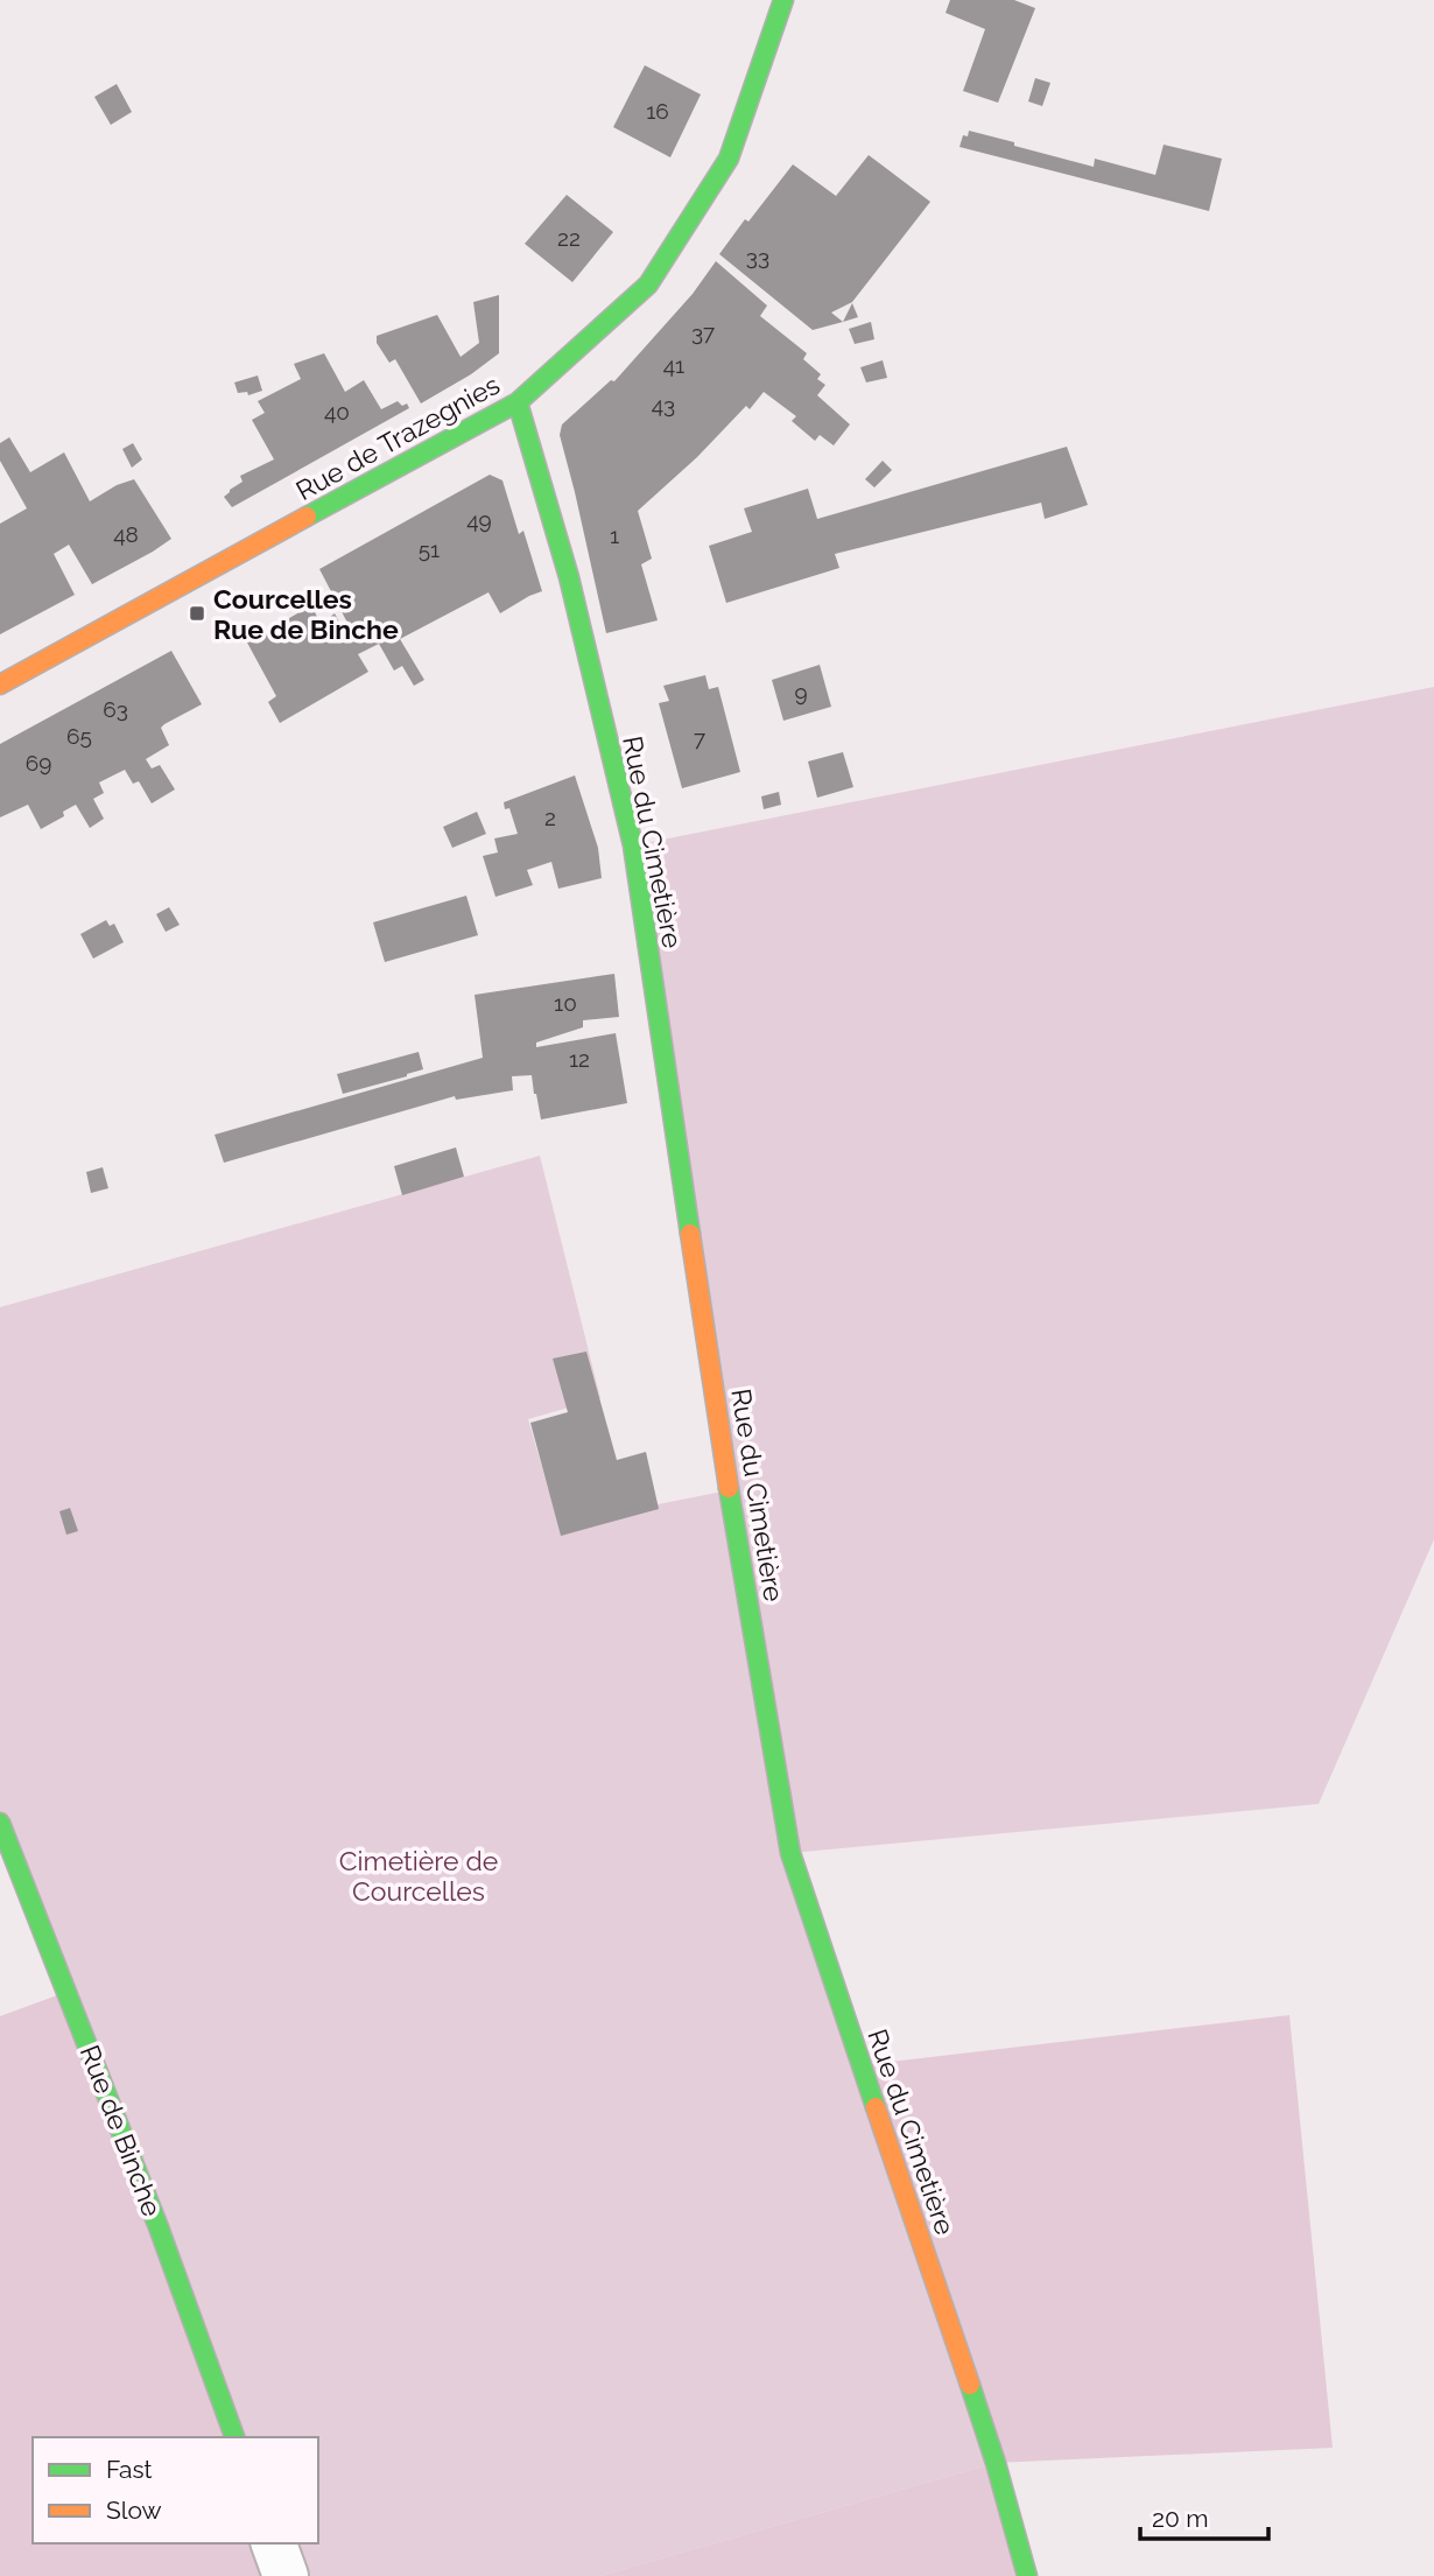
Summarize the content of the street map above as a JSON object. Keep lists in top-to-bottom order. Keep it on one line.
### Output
{"streets":{"street":["Rue de Trazegnies","Rue du Cimetière","Rue de Binche"]},"crossings":[["Rue de Trazegnies","Rue du Cimetière"]],"parks":["Cimetière de Courcelles"],"places":{"transit":["Courcelles Rue de Binche"]},"house_numbers":["16","22","33","37","41","43","40","49","48","1","51","9","63","65","7","69","2","10","12"],"legend":["Fast","Slow"],"scale_bar":"20 m"}
